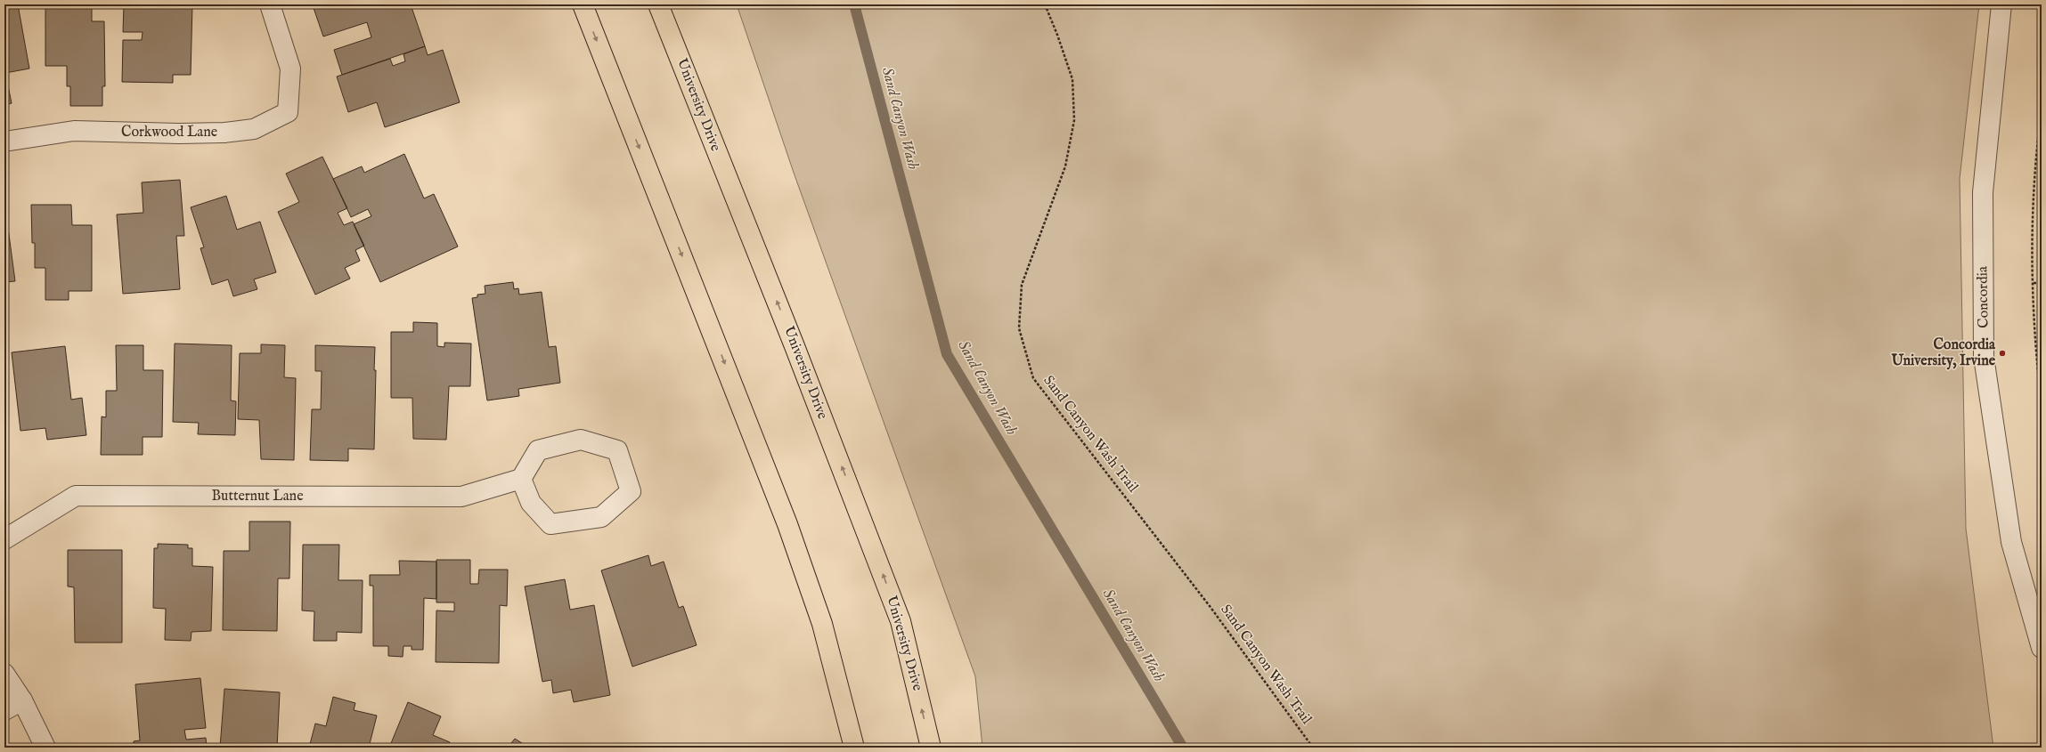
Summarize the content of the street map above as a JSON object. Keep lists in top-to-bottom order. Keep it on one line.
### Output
{"streets":{"main road":["University Drive"],"street":["Corkwood Lane","Concordia","Butternut Lane"],"path":["Sand Canyon Wash Trail"]},"water":["Sand Canyon Wash"],"places":["Concordia University, Irvine"]}
